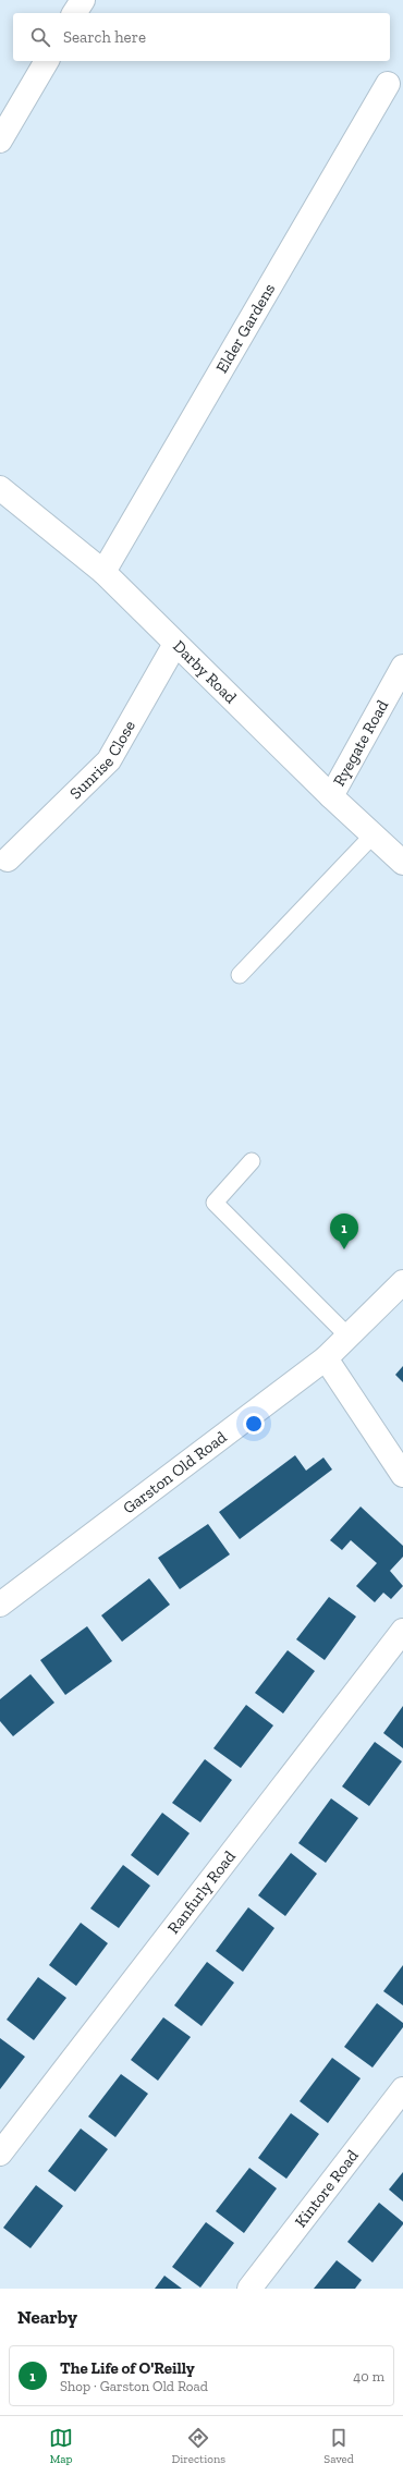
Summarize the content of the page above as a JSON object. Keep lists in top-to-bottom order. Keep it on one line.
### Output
{"streets":{"street":["Elder Gardens","Darby Road","Ryegate Road","Sunrise Close","Garston Old Road","Ranfurly Road","Kintore Road"]},"crossings":[["Elder Gardens","Darby Road"],["Darby Road","Ryegate Road"],["Darby Road","Sunrise Close"]],"page":{"search":"Search here","pins":"1","heading":"Nearby","list":[{"mark":"1","name":"The Life of O'Reilly","note":"Shop · Garston Old Road","value":"40 m"}],"nav":["Map","Directions","Saved"]}}
